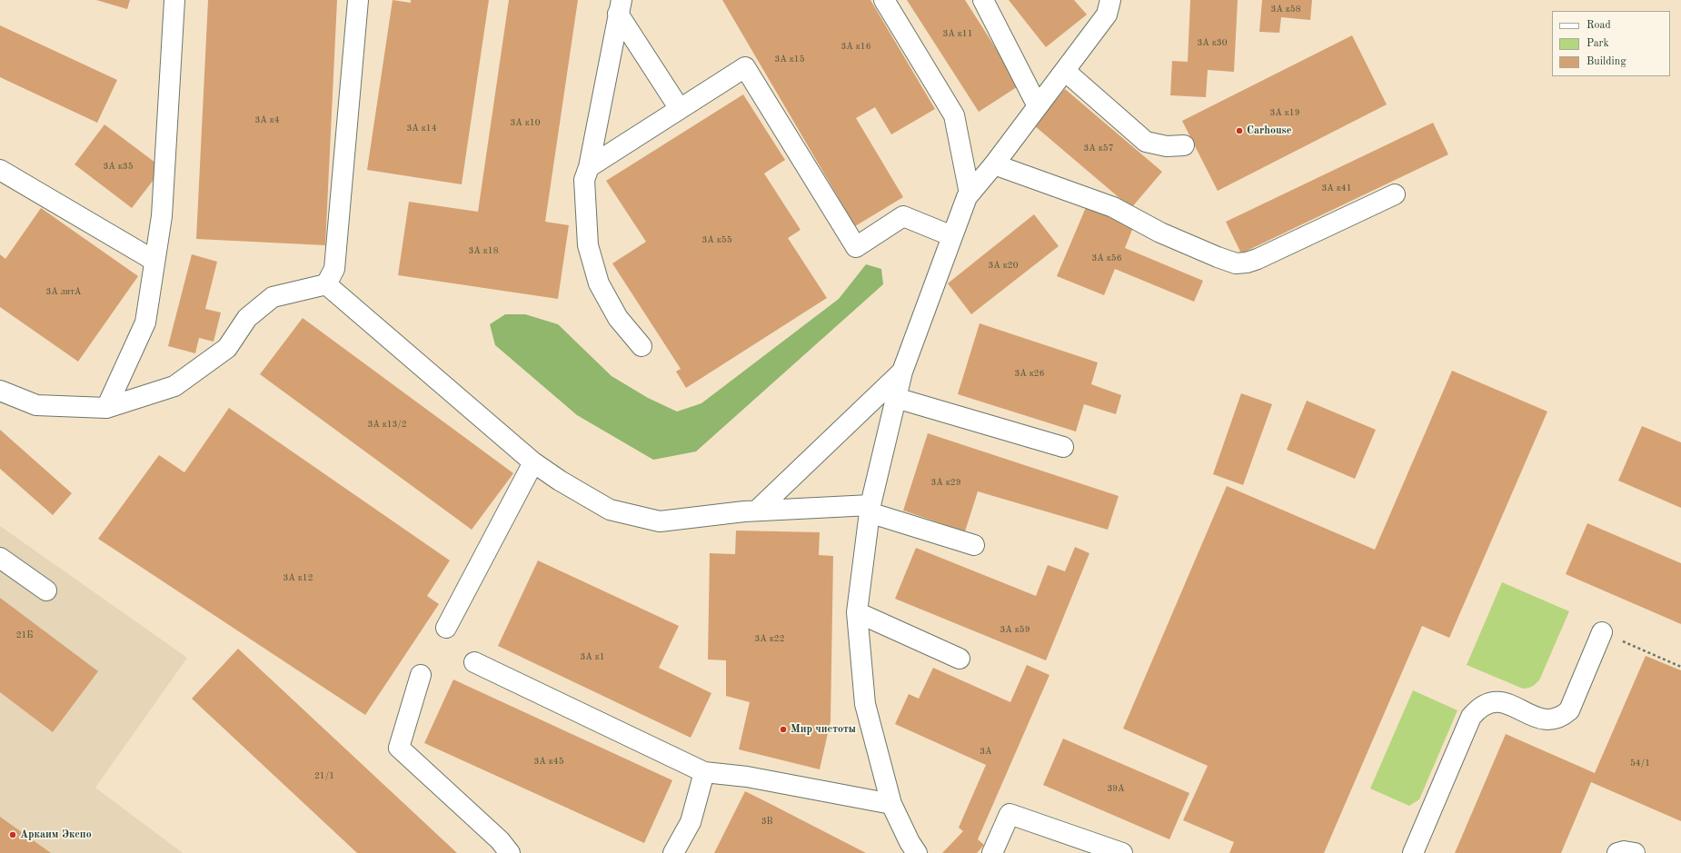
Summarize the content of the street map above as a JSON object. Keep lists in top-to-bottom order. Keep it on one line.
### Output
{"places":["Carhouse","Мир чистоты","Аркаим Экспо"],"house_numbers":["3А к58","3А к11","3А к30","3А к16","3А к15","3А к19","3А к4","3А к10","3А к14","3А к57","3А к35","3А к41","3А к55","3А к18","3А к56","3А к20","3А литА","3А к26","3А к13/2","3А к29","3А к12","3А к59","21Б","3А к22","3А к1","3А","3А к45","54/1","21/1","39А","3В"],"legend":["Road","Park","Building"]}
